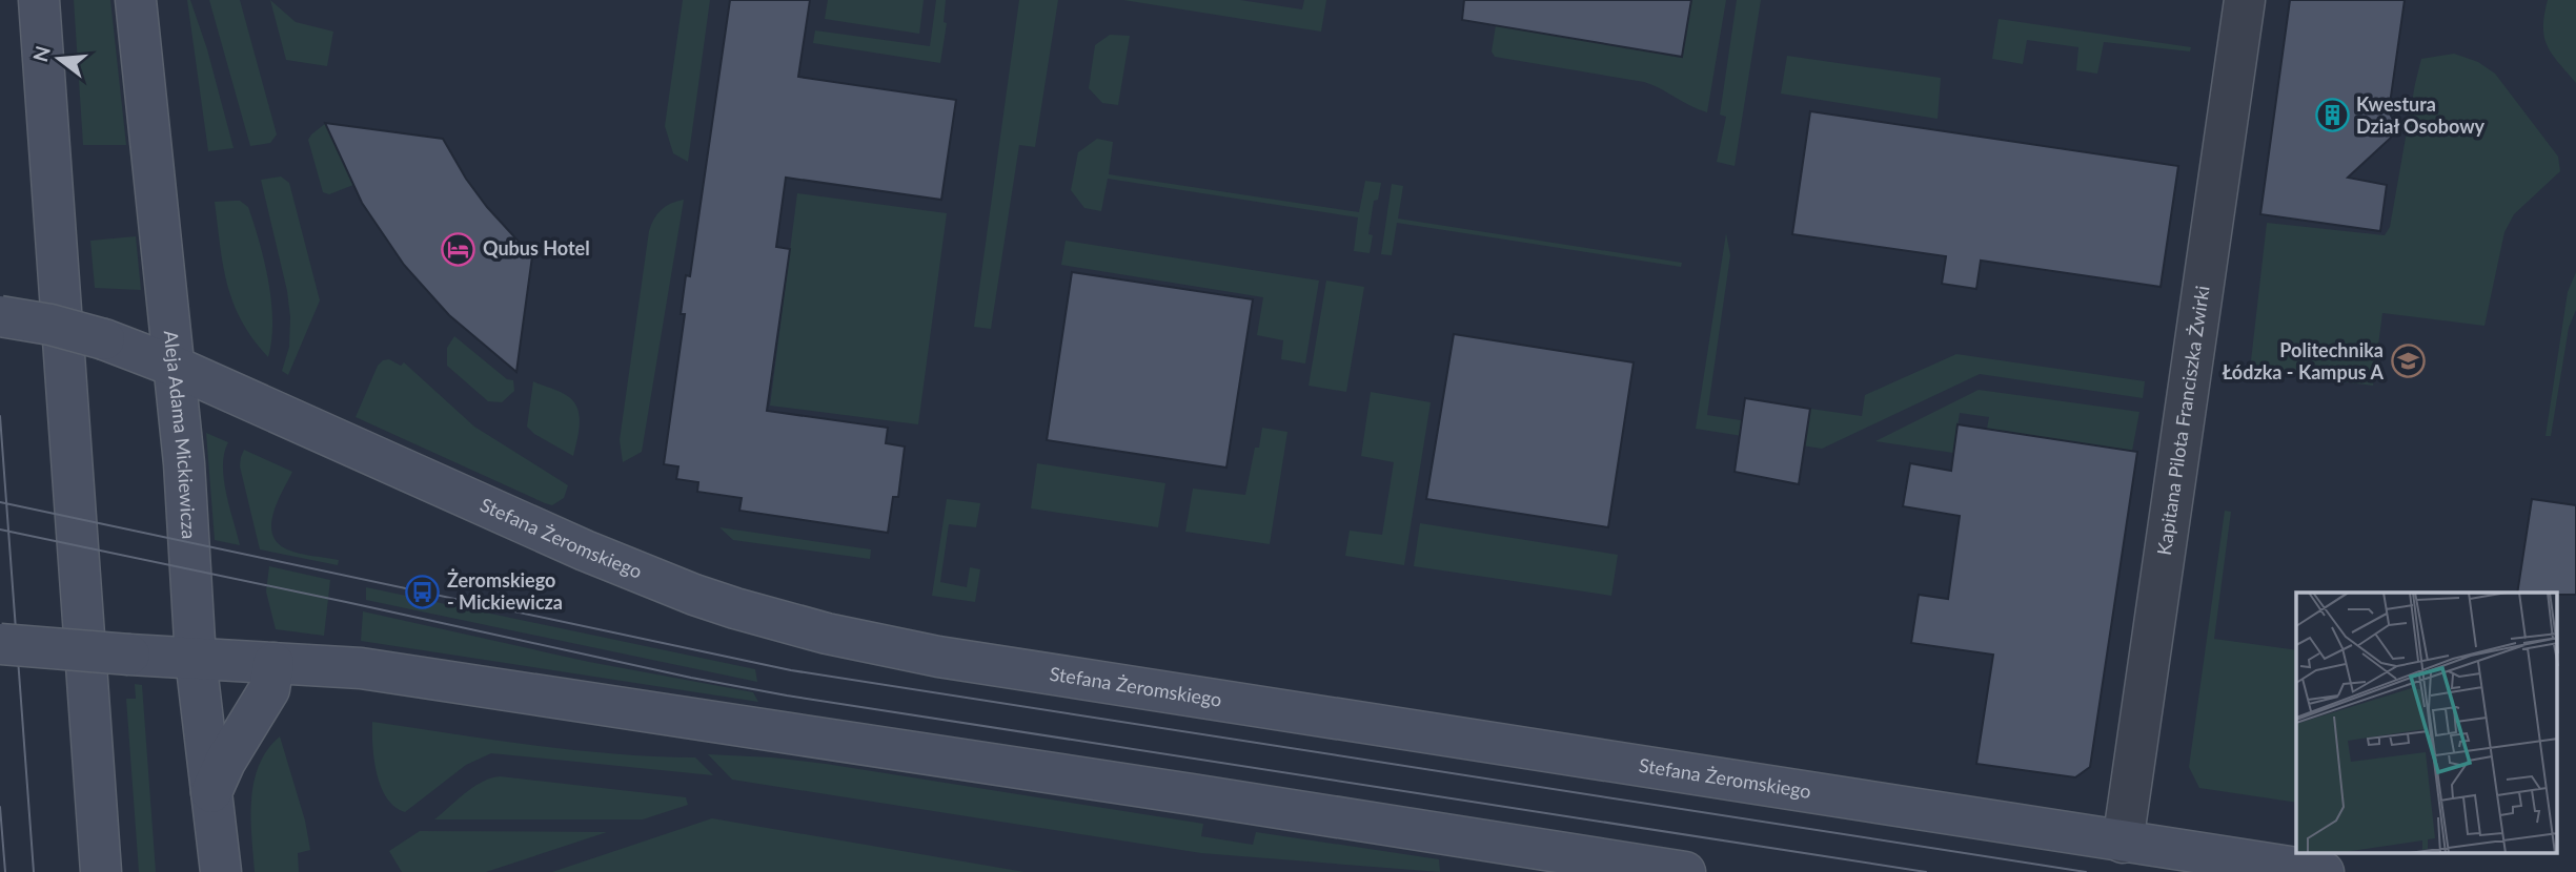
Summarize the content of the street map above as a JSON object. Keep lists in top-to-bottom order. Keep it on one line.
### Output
{"streets":{"main road":["Aleja Adama Mickiewicza","Stefana Żeromskiego"],"street":["Kapitana Pilota Franciszka Żwirki"]},"crossings":[["Kapitana Pilota Franciszka Żwirki","Stefana Żeromskiego"],["Aleja Adama Mickiewicza","Stefana Żeromskiego"]],"places":{"building":["Kwestura Dział Osobowy"],"hotel":["Qubus Hotel"],"school or university":["Politechnika Łódzka - Kampus A"],"bus stop":["Żeromskiego - Mickiewicza"]},"north":"left"}
